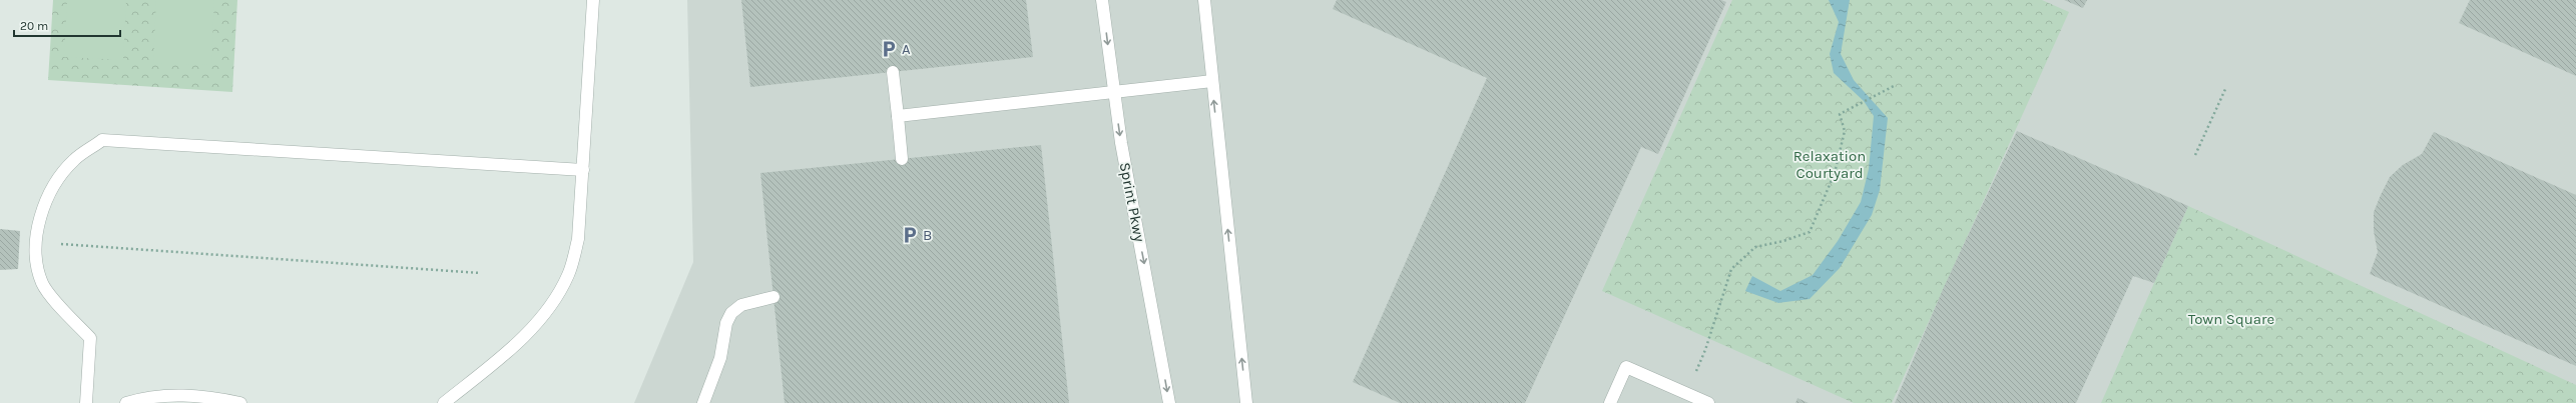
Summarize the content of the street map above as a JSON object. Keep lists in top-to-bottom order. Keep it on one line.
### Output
{"streets":{"street":["Sprint Pkwy"]},"parks":["Relaxation Courtyard","Town Square"],"places":{"parking":["A","B"]},"scale_bar":"20 m"}
